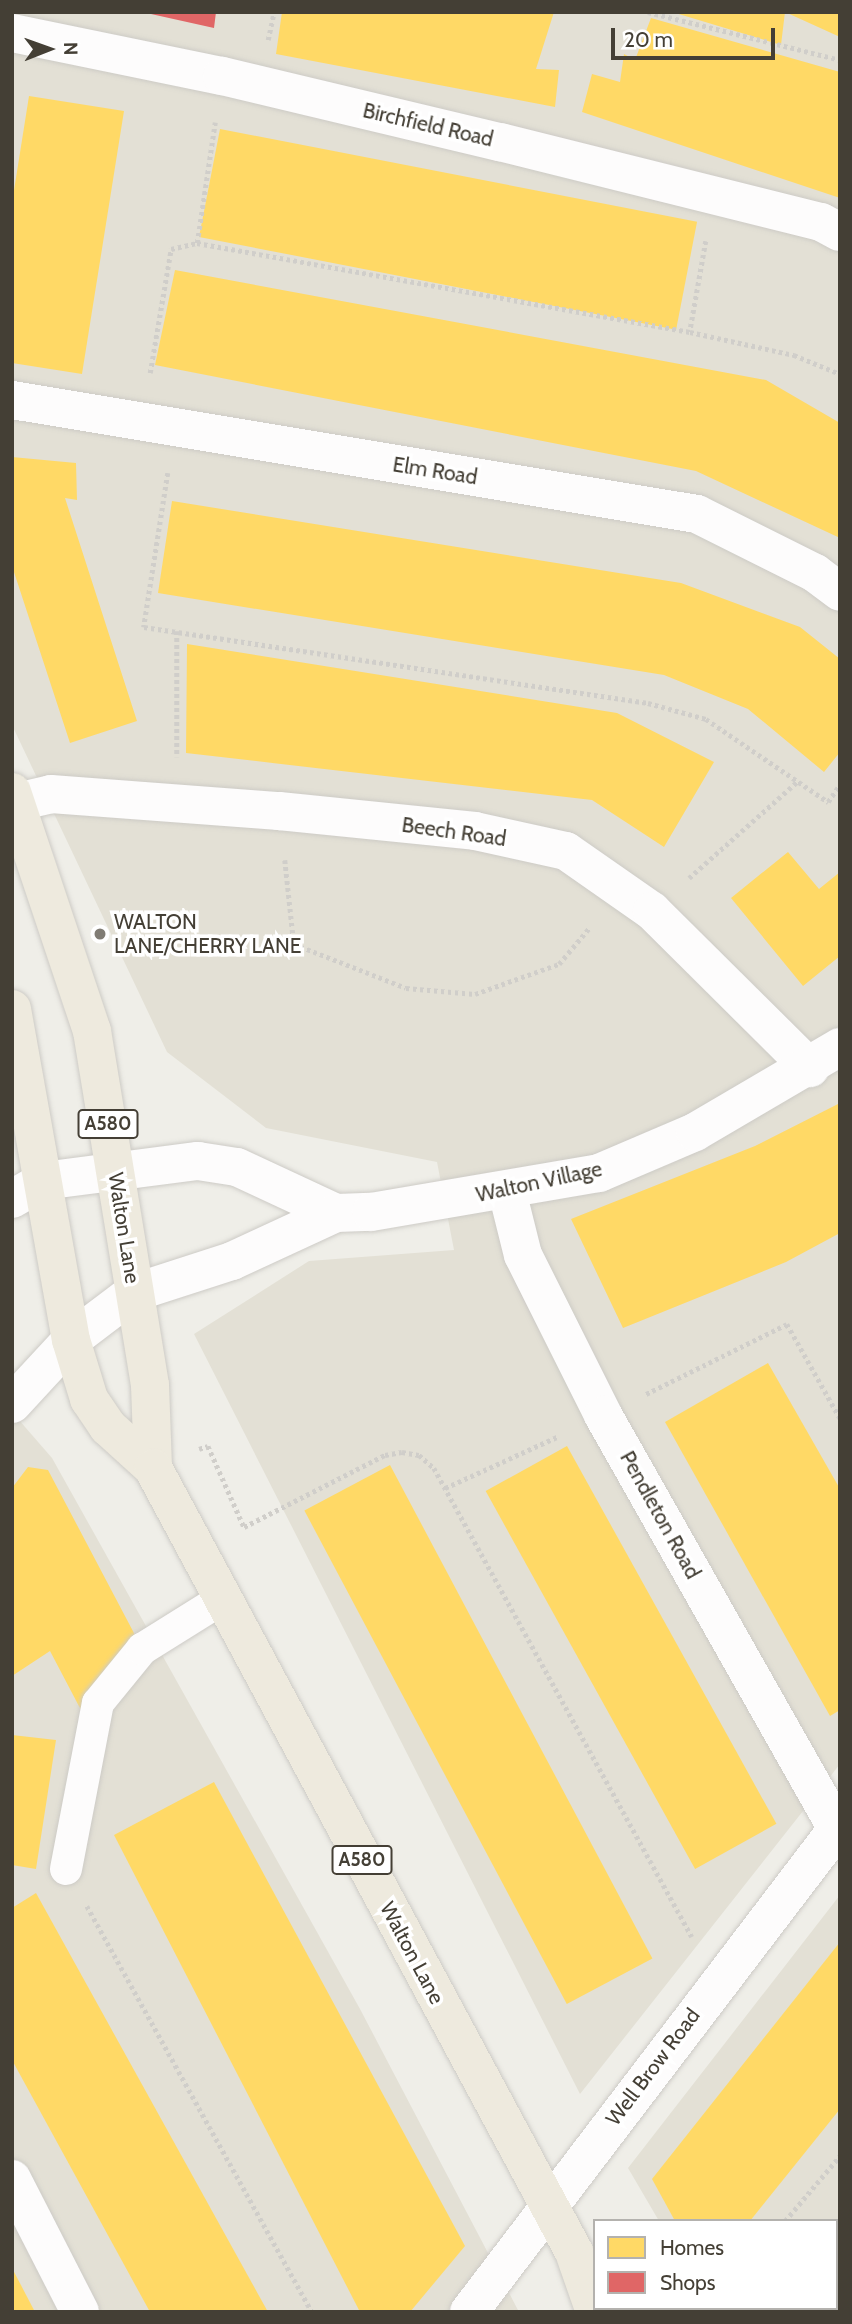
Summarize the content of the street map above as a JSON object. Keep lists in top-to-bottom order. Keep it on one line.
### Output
{"streets":{"highway":["A580","Walton Lane"],"street":["Birchfield Road","Elm Road","Beech Road","Walton Village","Pendleton Road","Well Brow Road"]},"crossings":[["Beech Road","Walton Village"],["Beech Road","Walton Lane"],["Walton Village","Walton Lane"],["Walton Village","Pendleton Road"],["Walton Lane","Well Brow Road"],["Pendleton Road","Well Brow Road"]],"places":["WALTON LANE/CHERRY LANE"],"legend":["Homes","Shops"],"scale_bar":"20 m","north":"right"}
